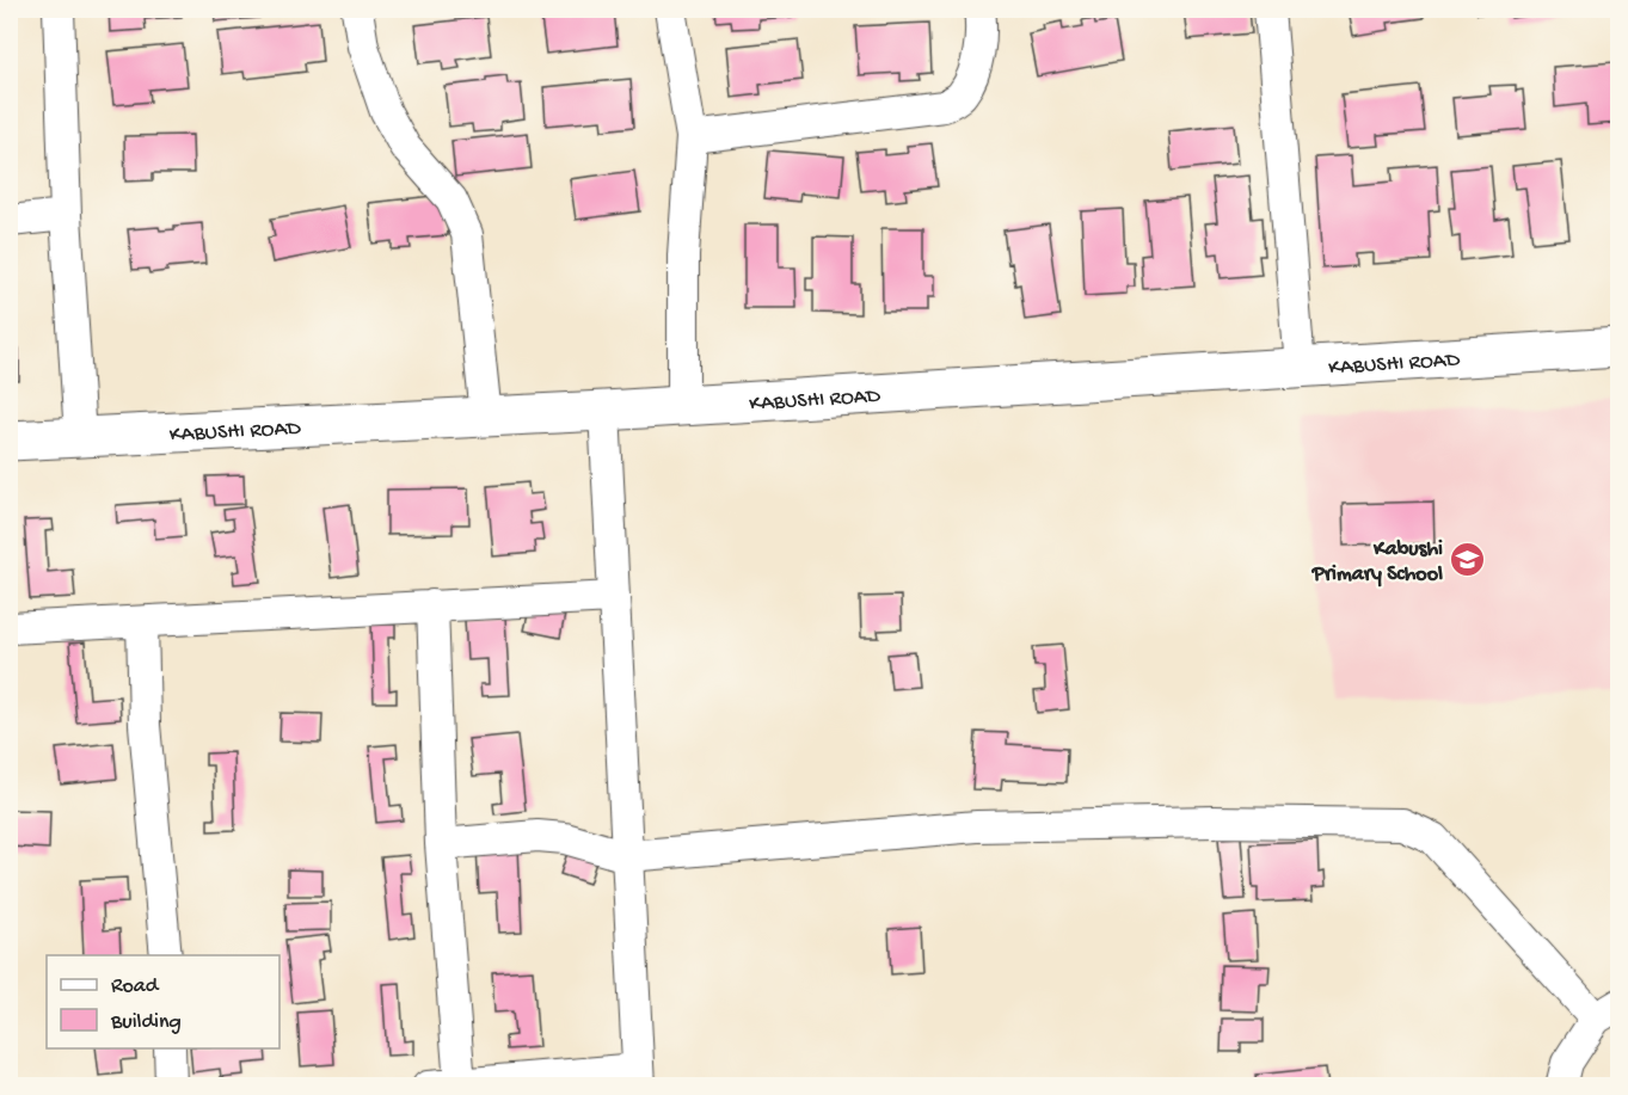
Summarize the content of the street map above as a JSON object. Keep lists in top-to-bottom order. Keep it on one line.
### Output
{"streets":{"main road":["KABUSHI ROAD"]},"places":{"school or university":["Kabushi Primary School"]},"legend":["Road","Building"]}
